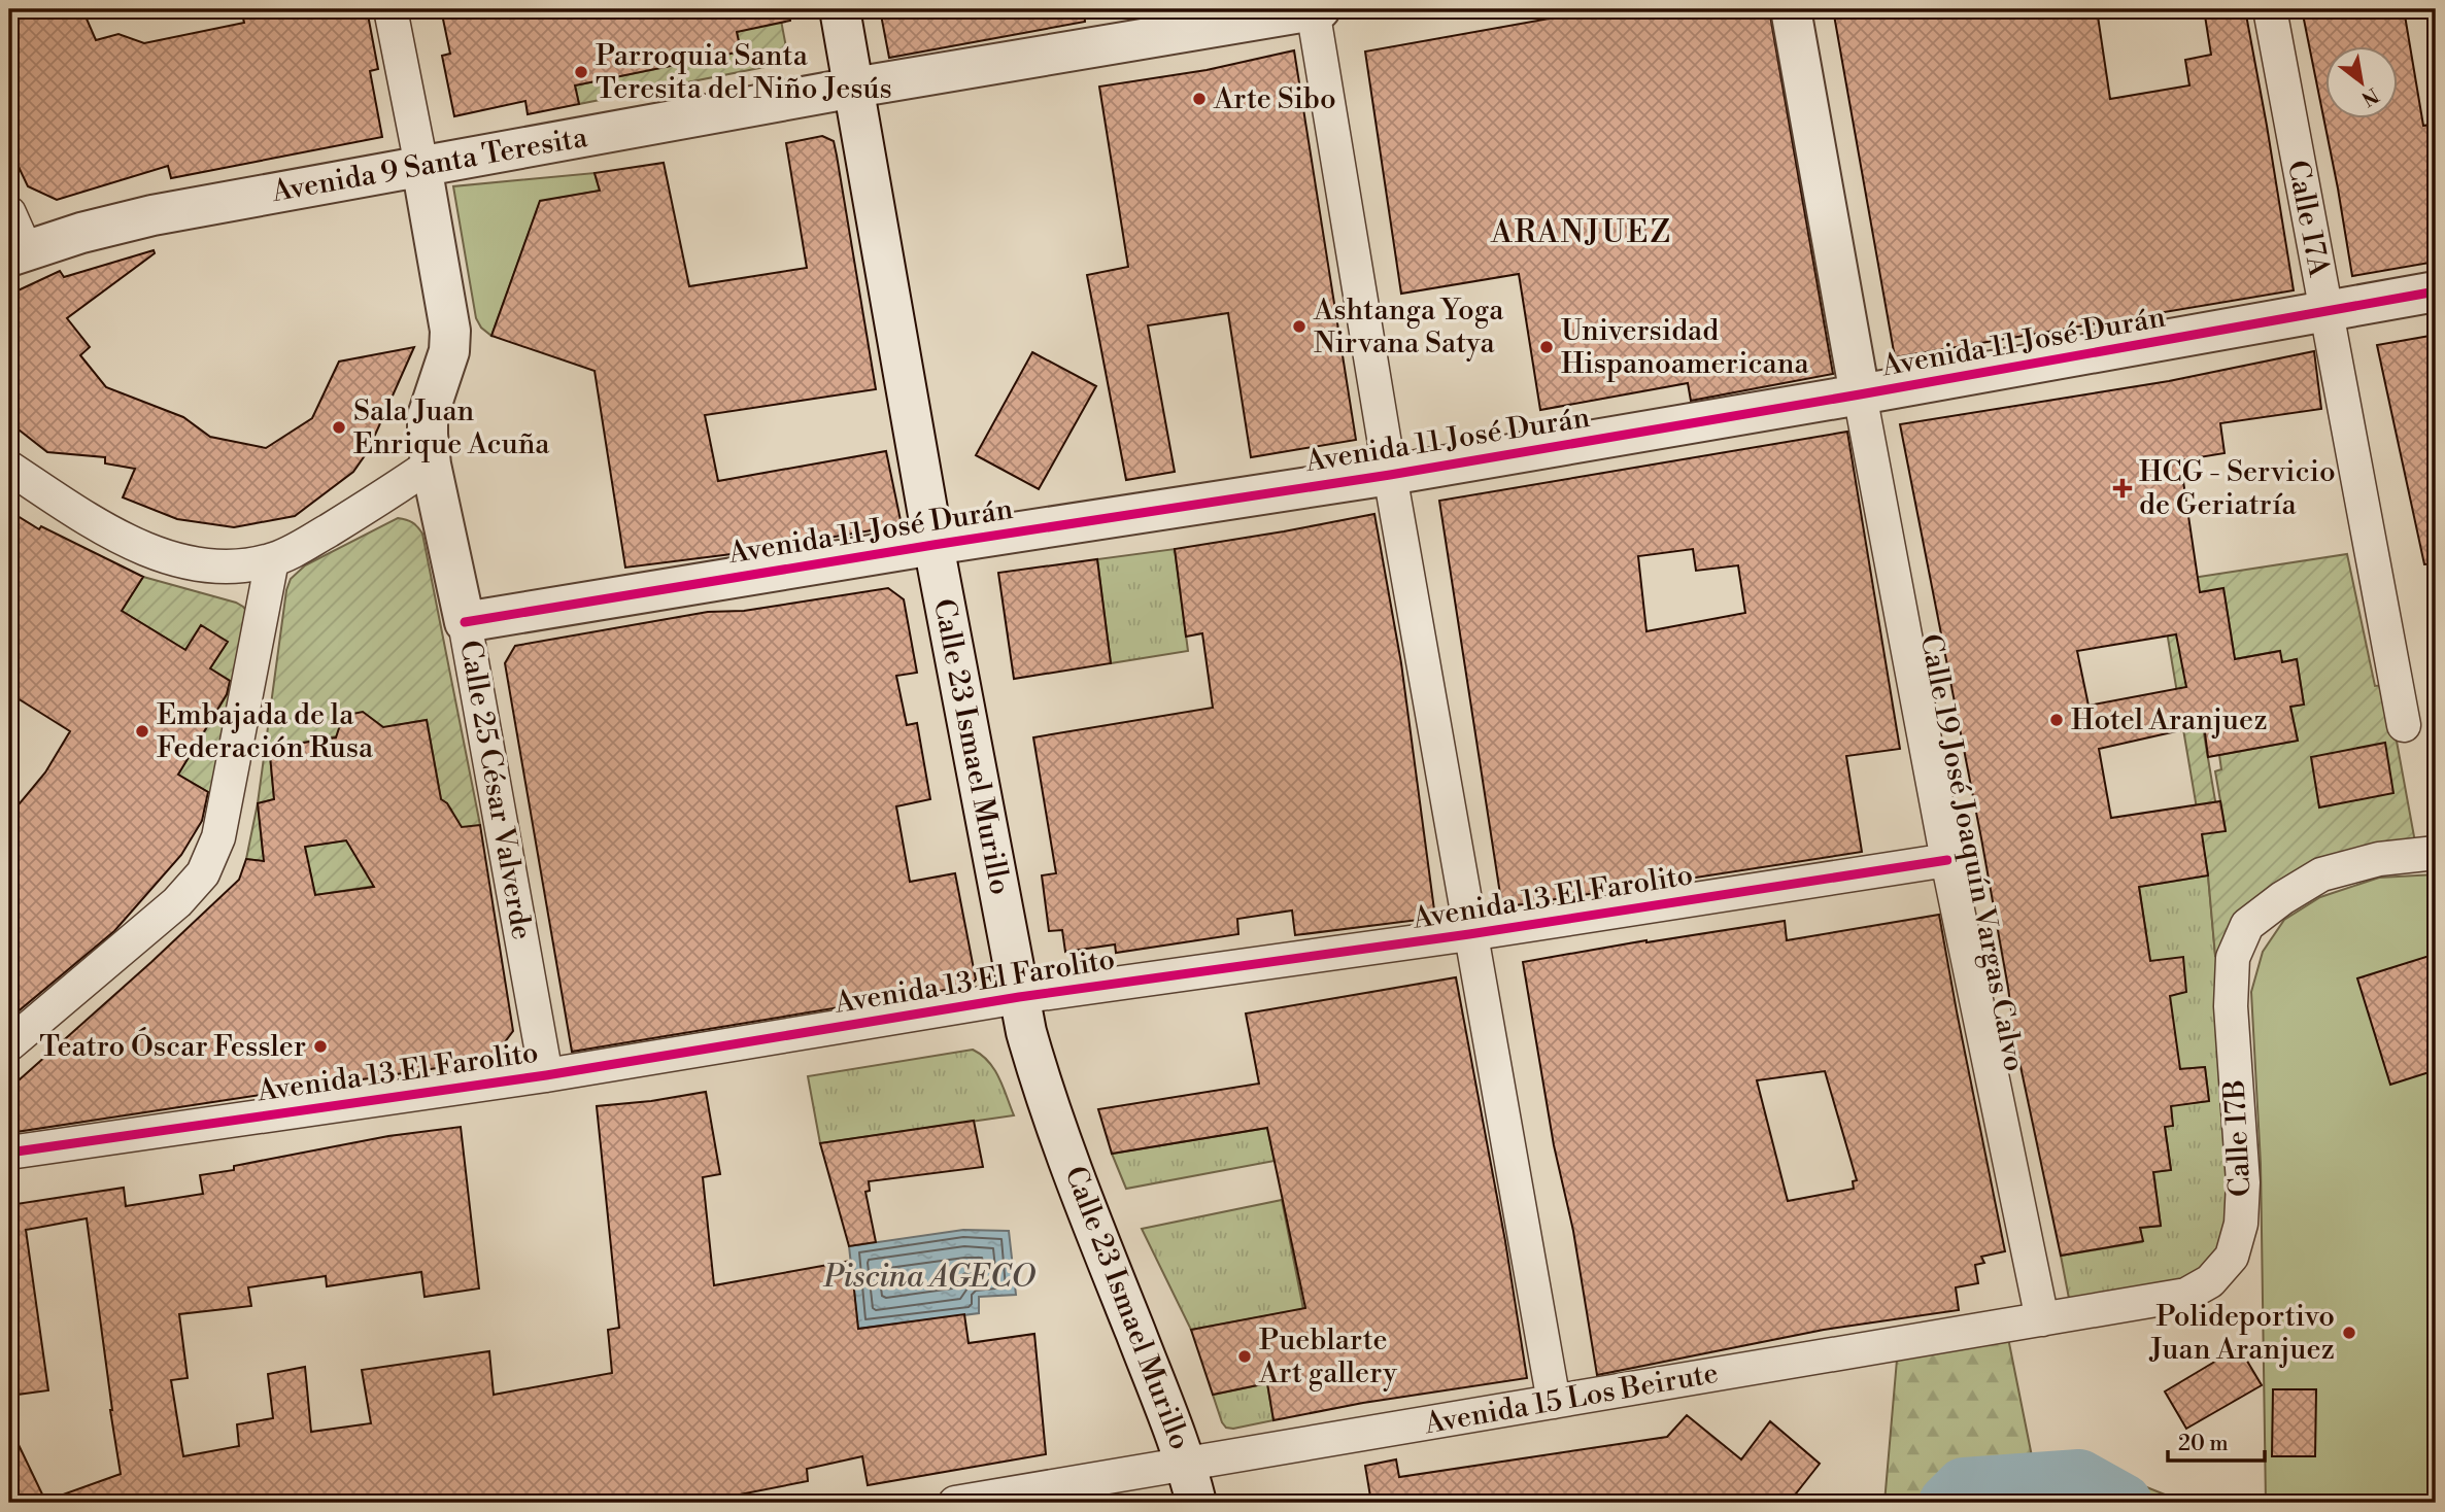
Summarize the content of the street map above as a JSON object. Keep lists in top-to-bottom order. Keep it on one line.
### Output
{"streets":{"street":["Avenida 9 Santa Teresita","Calle 17A","Avenida 11 José Durán","Calle 23 Ismael Murillo","Calle 25 César Valverde","Calle 19 José Joaquín Vargas Calvo","Avenida 13 El Farolito","Calle 17B","Avenida 15 Los Beirute"]},"crossings":[["Avenida 9 Santa Teresita","Calle 23 Ismael Murillo"],["Avenida 9 Santa Teresita","Calle 25 César Valverde"],["Calle 17A","Avenida 11 José Durán"],["Avenida 11 José Durán","Calle 23 Ismael Murillo"],["Avenida 11 José Durán","Calle 25 César Valverde"],["Avenida 11 José Durán","Calle 19 José Joaquín Vargas Calvo"],["Calle 23 Ismael Murillo","Avenida 13 El Farolito"],["Calle 23 Ismael Murillo","Avenida 15 Los Beirute"],["Calle 25 César Valverde","Avenida 13 El Farolito"],["Calle 19 José Joaquín Vargas Calvo","Avenida 13 El Farolito"],["Calle 19 José Joaquín Vargas Calvo","Avenida 15 Los Beirute"],["Calle 17B","Avenida 15 Los Beirute"]],"districts":["ARANJUEZ"],"water":["Piscina AGECO"],"places":{"other":["Parroquia Santa Teresita del Niño Jesús","Arte Sibo","Ashtanga Yoga Nirvana Satya","Universidad Hispanoamericana","Sala Juan Enrique Acuña","Hotel Aranjuez","Embajada de la Federación Rusa","Teatro Óscar Fessler","Polideportivo Juan Aranjuez","Pueblarte Art gallery"],"health":["HCG - Servicio de Geriatría"]},"scale_bar":"20 m","north":"bottom right"}
